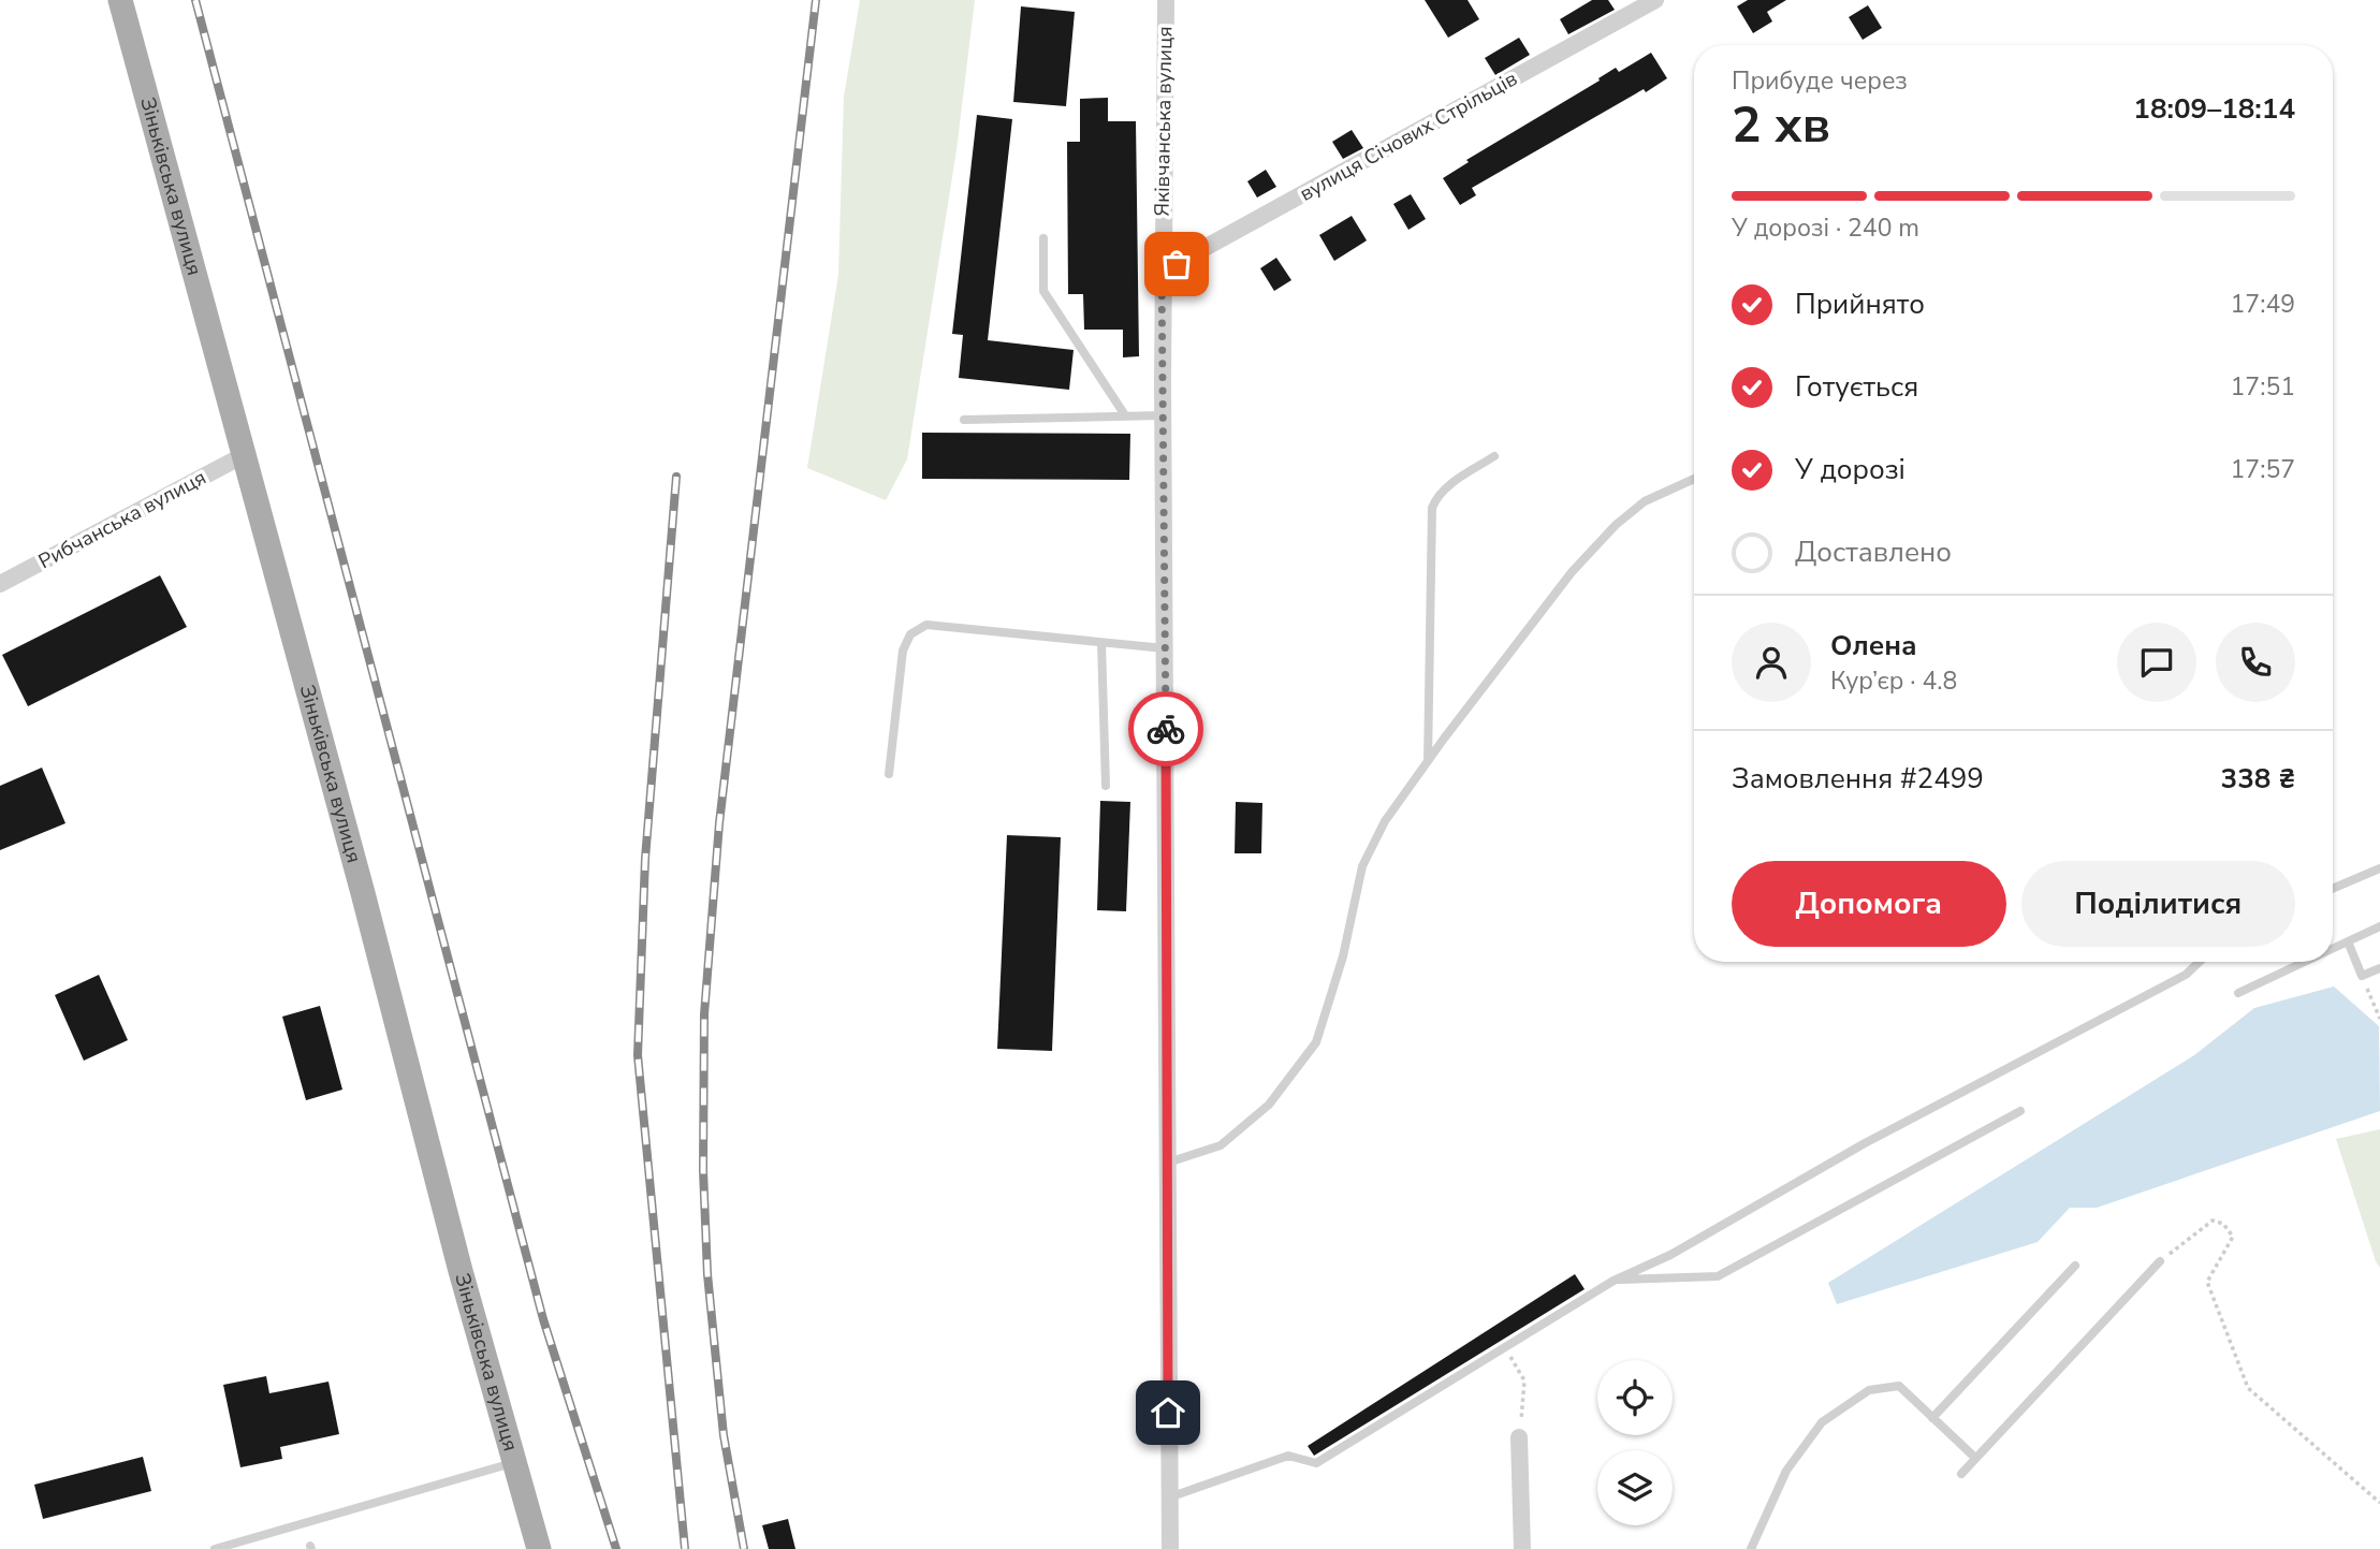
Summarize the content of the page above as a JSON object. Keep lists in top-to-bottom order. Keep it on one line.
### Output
{"streets":{"main road":["Зіньківська вулиця"],"street":["Яківчанська вулиця","вулиця Січових Стрільців","Рибчанська вулиця"]},"crossings":[["Яківчанська вулиця","вулиця Січових Стрільців"],["Зіньківська вулиця","Рибчанська вулиця"]],"page":{"heading":["2 хв","Прибуде через","18:09–18:14"],"panel":["Олена","Кур’єр · 4.8","Замовлення #2499","338 ₴"],"bar":"У дорозі · 240 m","list":[["Прийнято","17:49"],["Готується","17:51"],["У дорозі","17:57"],"Доставлено"],"buttons":["Допомога","Поділитися"]}}
